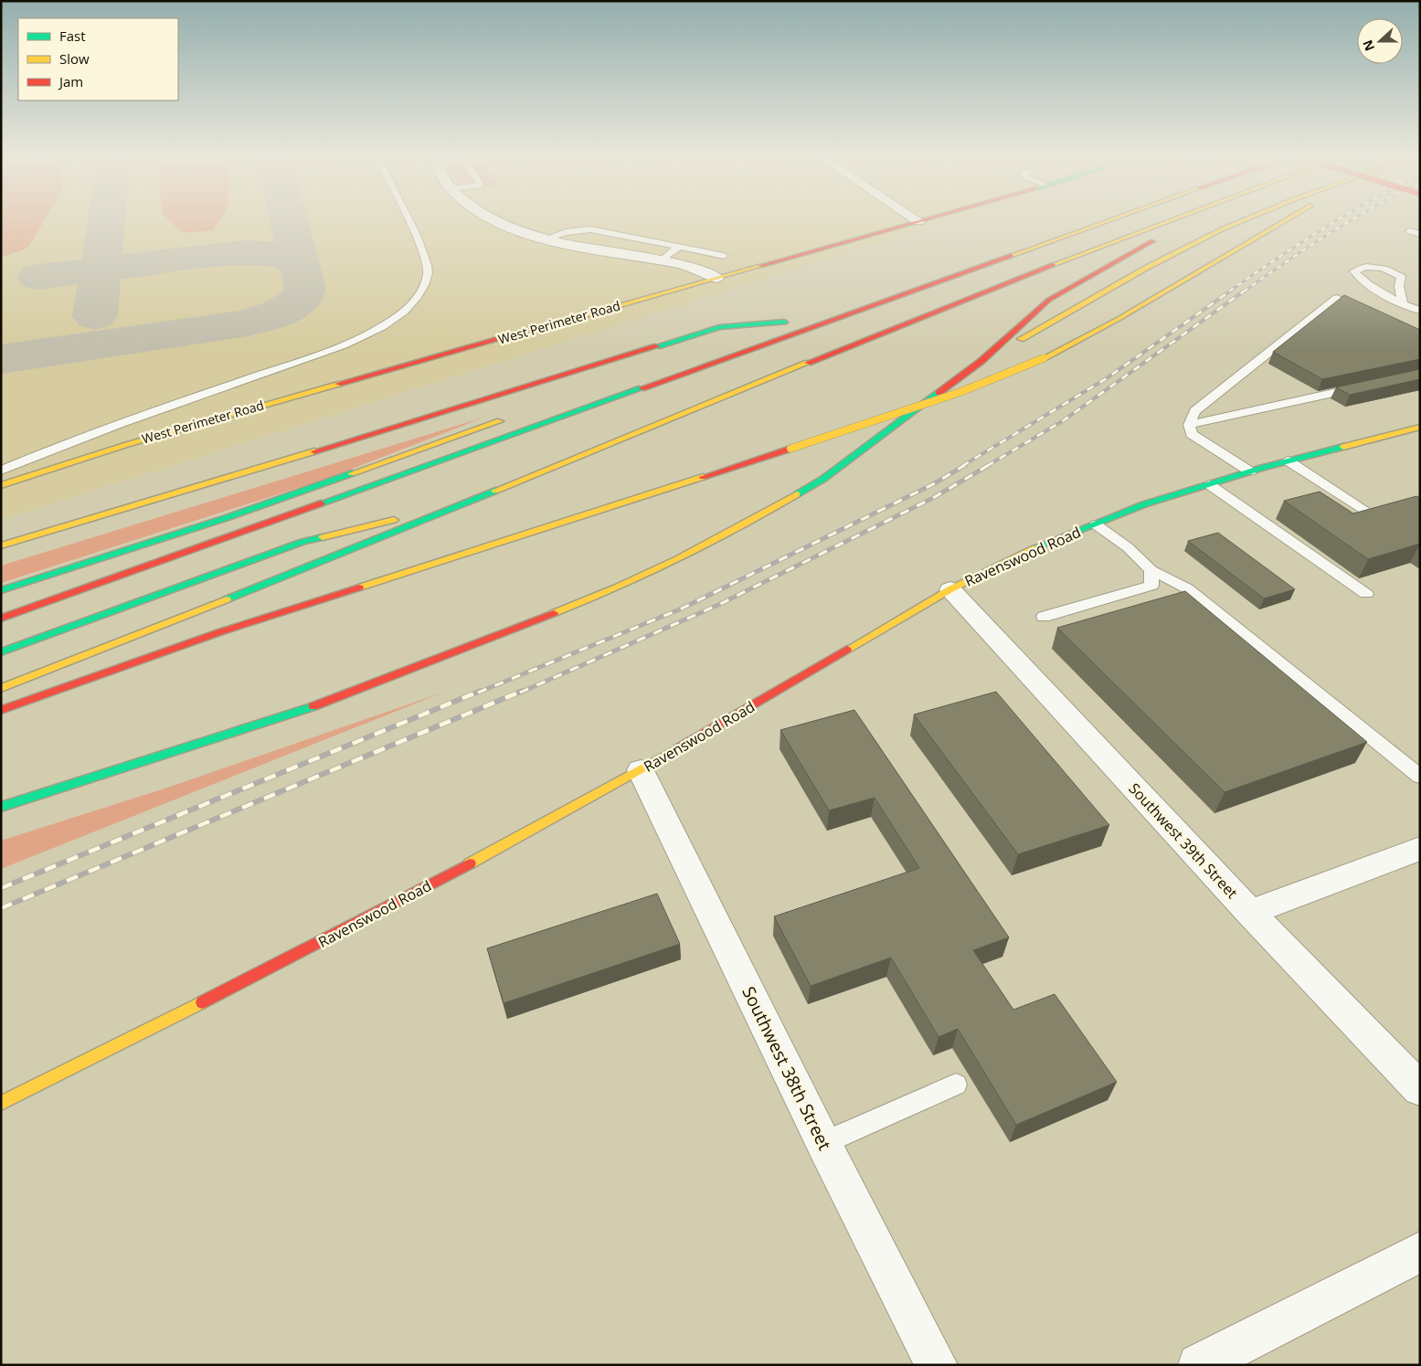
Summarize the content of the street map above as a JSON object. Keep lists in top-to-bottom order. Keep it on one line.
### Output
{"streets":{"main road":["West Perimeter Road","Ravenswood Road"],"street":["Southwest 39th Street","Southwest 38th Street"]},"crossings":[["Ravenswood Road","Southwest 39th Street"],["Ravenswood Road","Southwest 38th Street"]],"legend":["Fast","Slow","Jam"],"north":"left"}
